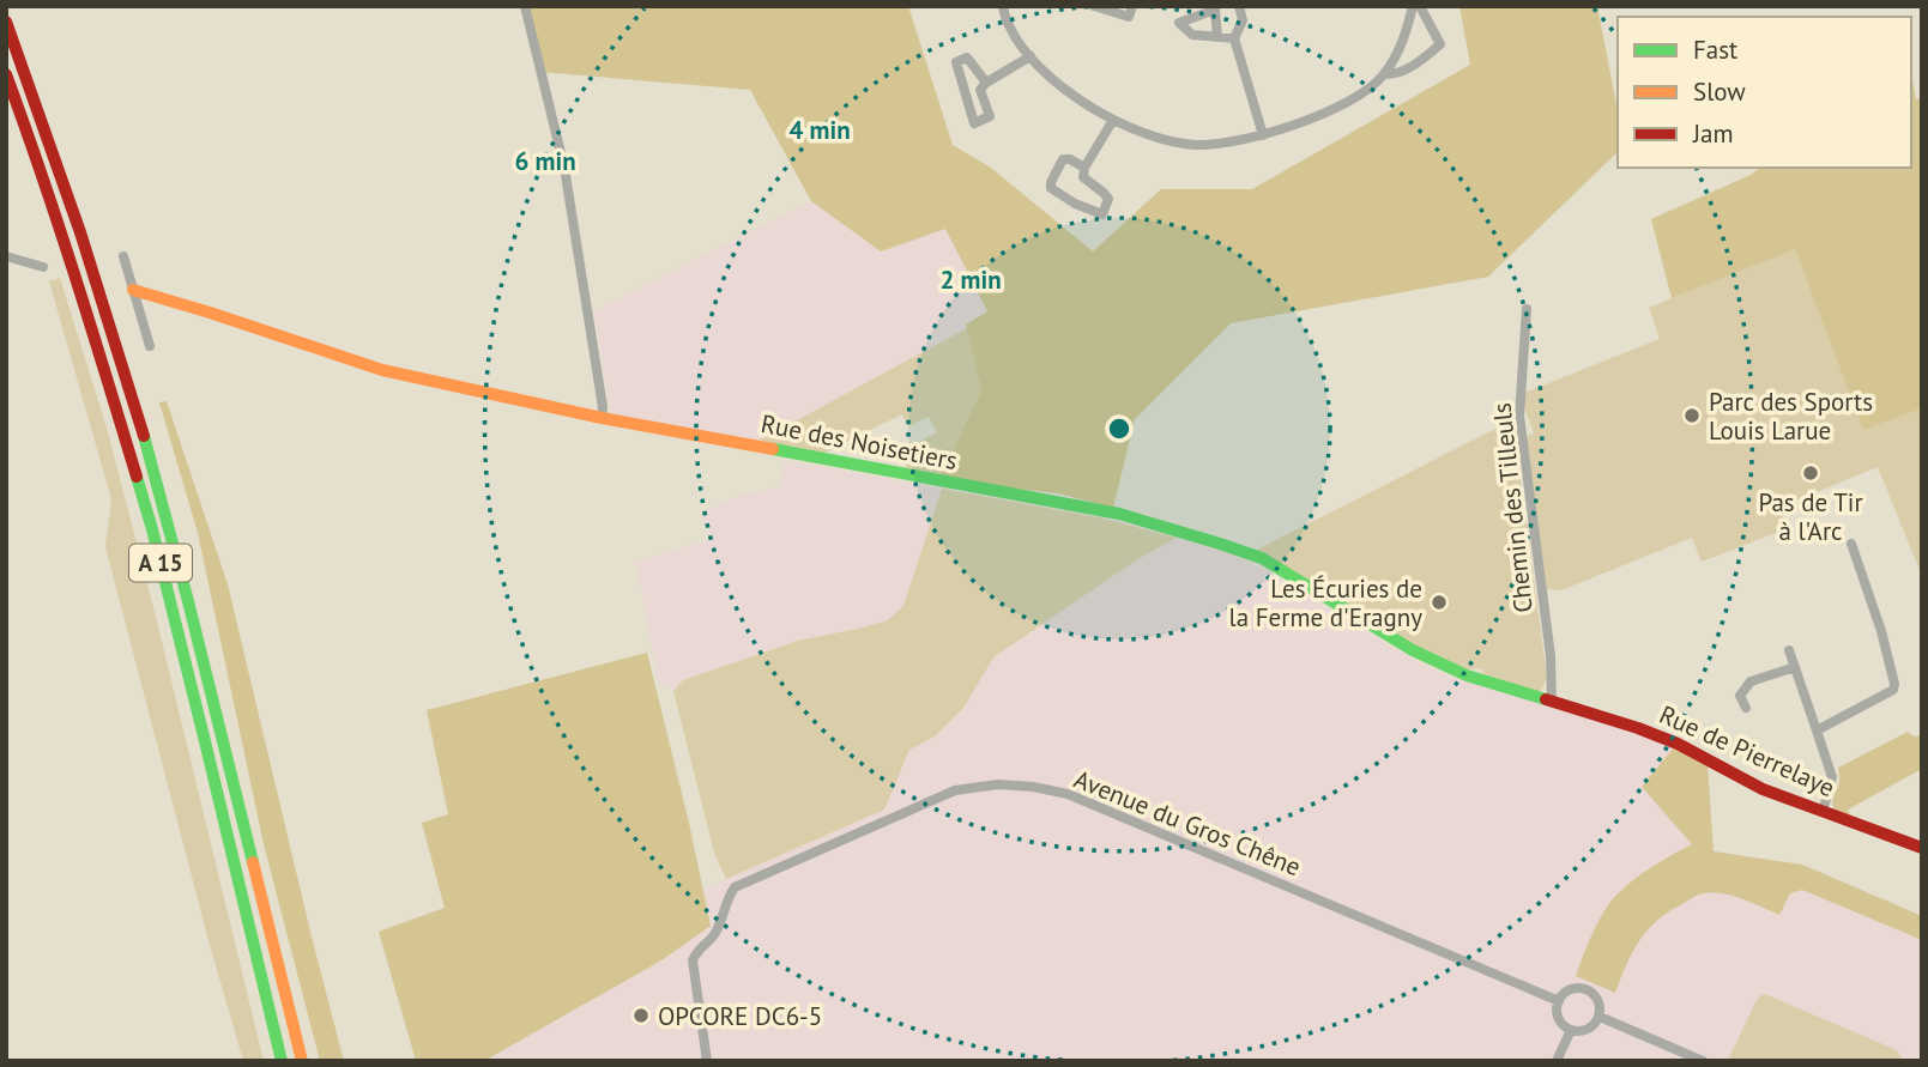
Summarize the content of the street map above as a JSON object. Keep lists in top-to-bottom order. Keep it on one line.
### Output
{"streets":{"main road":["Rue des Noisetiers","A 15","Rue de Pierrelaye"],"street":["Chemin des Tilleuls","Avenue du Gros Chêne"]},"crossings":[["Rue des Noisetiers","Chemin des Tilleuls"],["Rue des Noisetiers","Rue de Pierrelaye"],["Chemin des Tilleuls","Rue de Pierrelaye"]],"places":["Parc des Sports Louis Larue","Pas de Tir à l'Arc","Les Écuries de la Ferme d'Eragny","OPCORE DC6-5"],"legend":["Fast","Slow","Jam"],"rings":["4 min","6 min","2 min"]}
